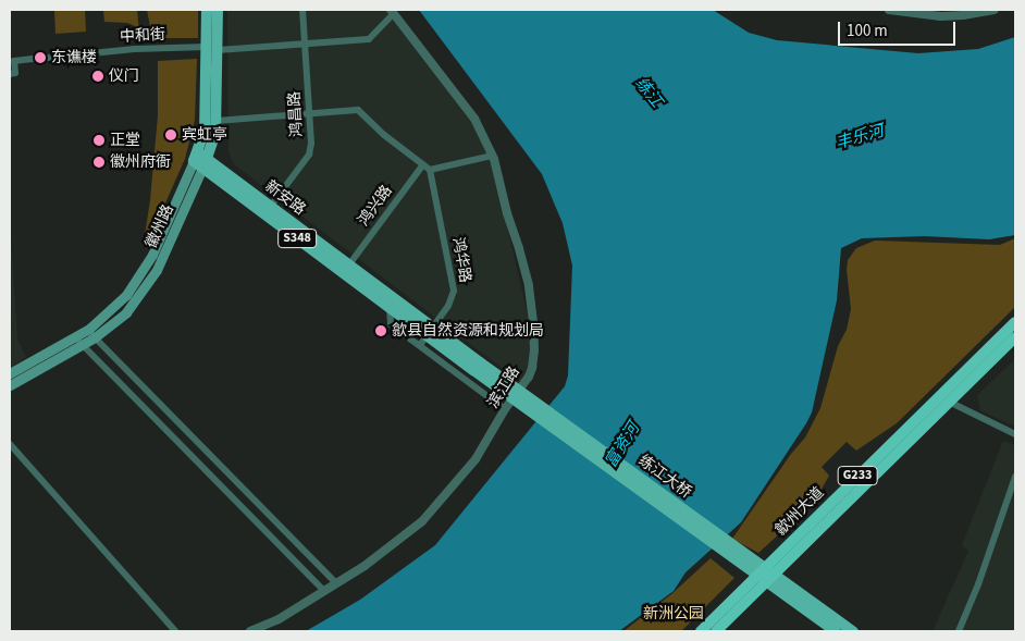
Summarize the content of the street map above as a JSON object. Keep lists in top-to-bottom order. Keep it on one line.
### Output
{"streets":{"highway":["G233","歙州大道"],"main road":["新安路","徽州路","S348","练江大桥"],"street":["中和街","鸿昌路","鸿兴路","鸿华路","滨江路"]},"crossings":[["中和街","鸿昌路"],["中和街","徽州路"],["中和街","滨江路"],["鸿昌路","新安路"],["新安路","鸿兴路"],["新安路","徽州路"],["新安路","练江大桥"]],"water":["练江","丰乐河","富资河"],"parks":["新洲公园"],"places":["东谯楼","仪门","宾虹亭","正堂","徽州府衙","歙县自然资源和规划局"],"scale_bar":"100 m"}
